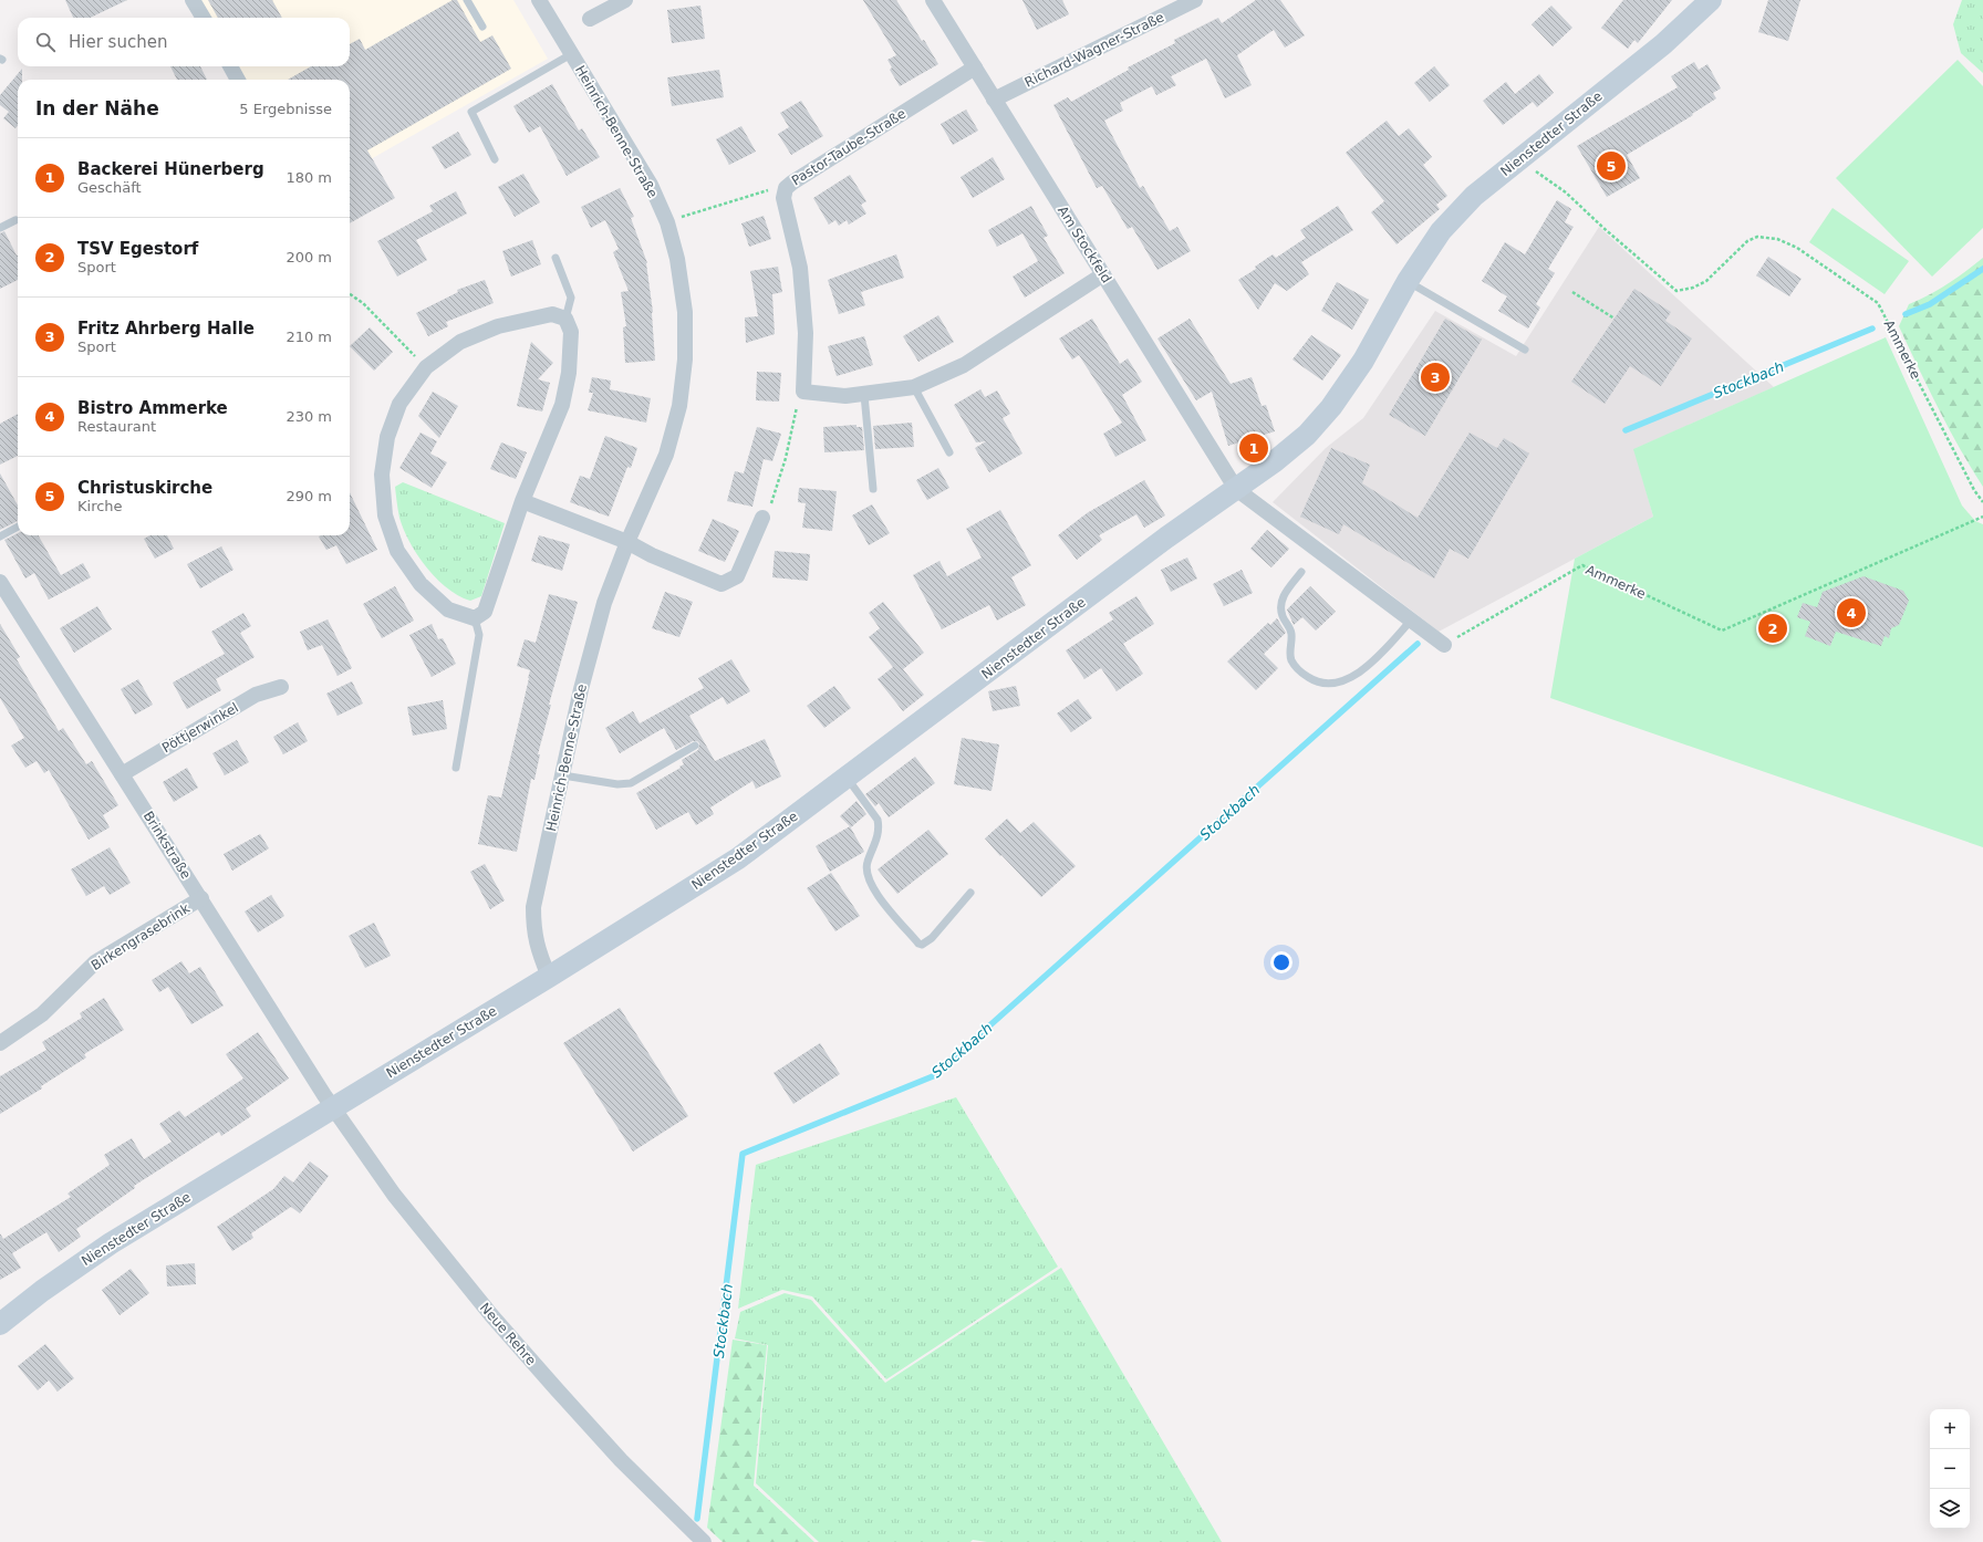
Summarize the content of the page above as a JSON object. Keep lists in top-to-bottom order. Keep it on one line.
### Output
{"streets":{"main road":["Nienstedter Straße"],"street":["Richard-Wagner-Straße","Heinrich-Benne-Straße","Pastor-Taube-Straße","Am Stockfeld","Pöttjerwinkel","Brinkstraße","Birkengrasebrink","Neue Rehre"],"path":["Ammerke"]},"crossings":[["Richard-Wagner-Straße","Am Stockfeld"],["Heinrich-Benne-Straße","Nienstedter Straße"],["Nienstedter Straße","Am Stockfeld"],["Nienstedter Straße","Ammerke"],["Nienstedter Straße","Brinkstraße"],["Nienstedter Straße","Neue Rehre"],["Pastor-Taube-Straße","Am Stockfeld"],["Pöttjerwinkel","Brinkstraße"],["Brinkstraße","Birkengrasebrink"],["Brinkstraße","Neue Rehre"]],"water":["Stockbach"],"page":{"search":"Hier suchen","heading":["In der Nähe","5 Ergebnisse"],"list":[{"mark":"1","name":"Backerei Hünerberg","note":"Geschäft","value":"180 m"},{"mark":"2","name":"TSV Egestorf","note":"Sport","value":"200 m"},{"mark":"3","name":"Fritz Ahrberg Halle","note":"Sport","value":"210 m"},{"mark":"4","name":"Bistro Ammerke","note":"Restaurant","value":"230 m"},{"mark":"5","name":"Christuskirche","note":"Kirche","value":"290 m"}],"pins":["5","3","1","4","2"],"map_buttons":["+","−"]}}
